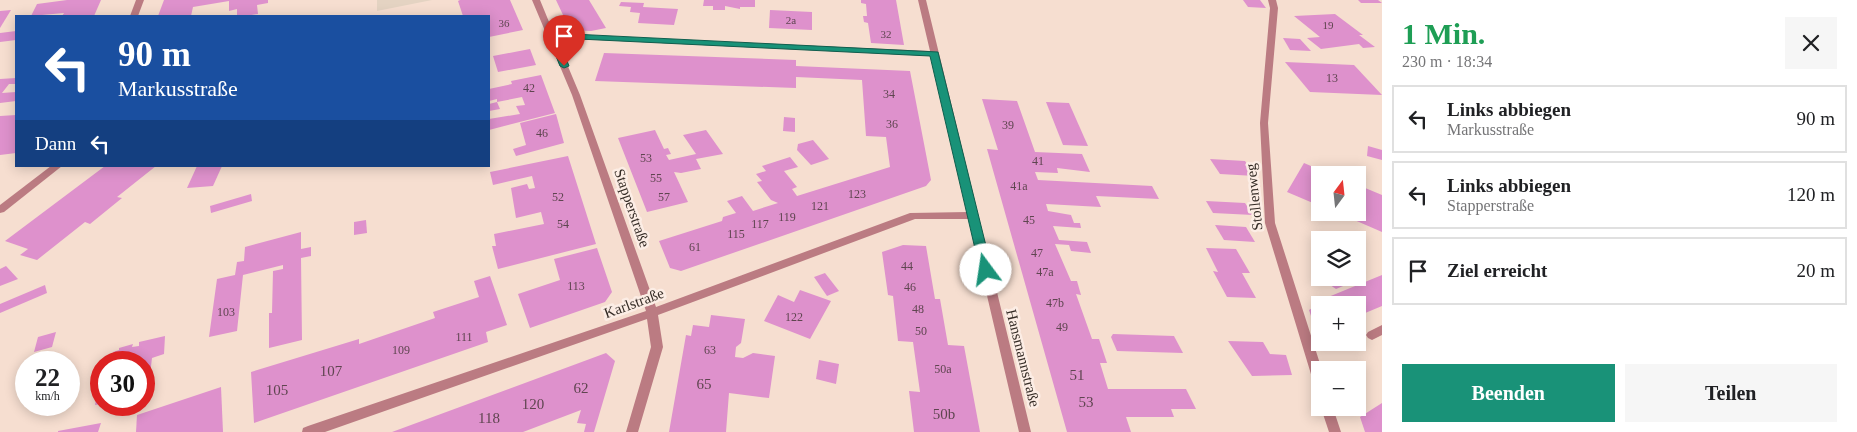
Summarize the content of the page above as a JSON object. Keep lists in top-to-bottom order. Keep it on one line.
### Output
{"streets":{"street":["Stollenweg","Stapperstraße","Karlstraße","Hansmannstraße"]},"crossings":[["Stapperstraße","Karlstraße"],["Karlstraße","Hansmannstraße"]],"house_numbers":["2a","36","19","32","13","42","34","36","39","46","53","41","55","41a","123","52","57","121","119","45","54","117","115","61","47","44","47a","113","46","47b","48","103","122","49","50","111","109","63","50a","107","51","65","62","105","53","120","50b","118"],"north":"top","page":{"heading":["1 Min.","230 m · 18:34"],"turn":["90 m","Markusstraße"],"list":[{"name":"Links abbiegen","note":"Markusstraße","value":"90 m"},{"name":"Links abbiegen","note":"Stapperstraße","value":"120 m"},{"name":"Ziel erreicht","value":"20 m"}],"then":"Dann","map_buttons":["+","−"],"speed":"22 km/h","limit":"30","buttons":["Beenden","Teilen"]}}
